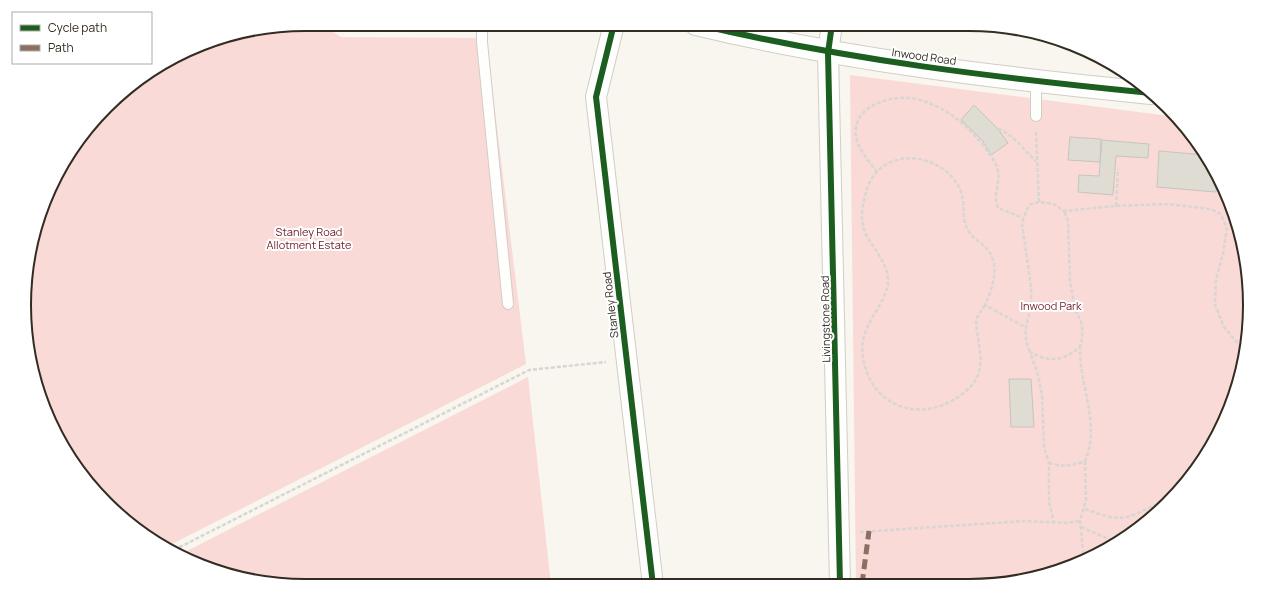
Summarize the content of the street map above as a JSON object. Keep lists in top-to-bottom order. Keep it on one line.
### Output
{"streets":{"street":["Inwood Road","Stanley Road","Livingstone Road"]},"crossings":[["Inwood Road","Livingstone Road"]],"parks":["Stanley Road Allotment Estate","Inwood Park"],"legend":["Cycle path","Path"]}
